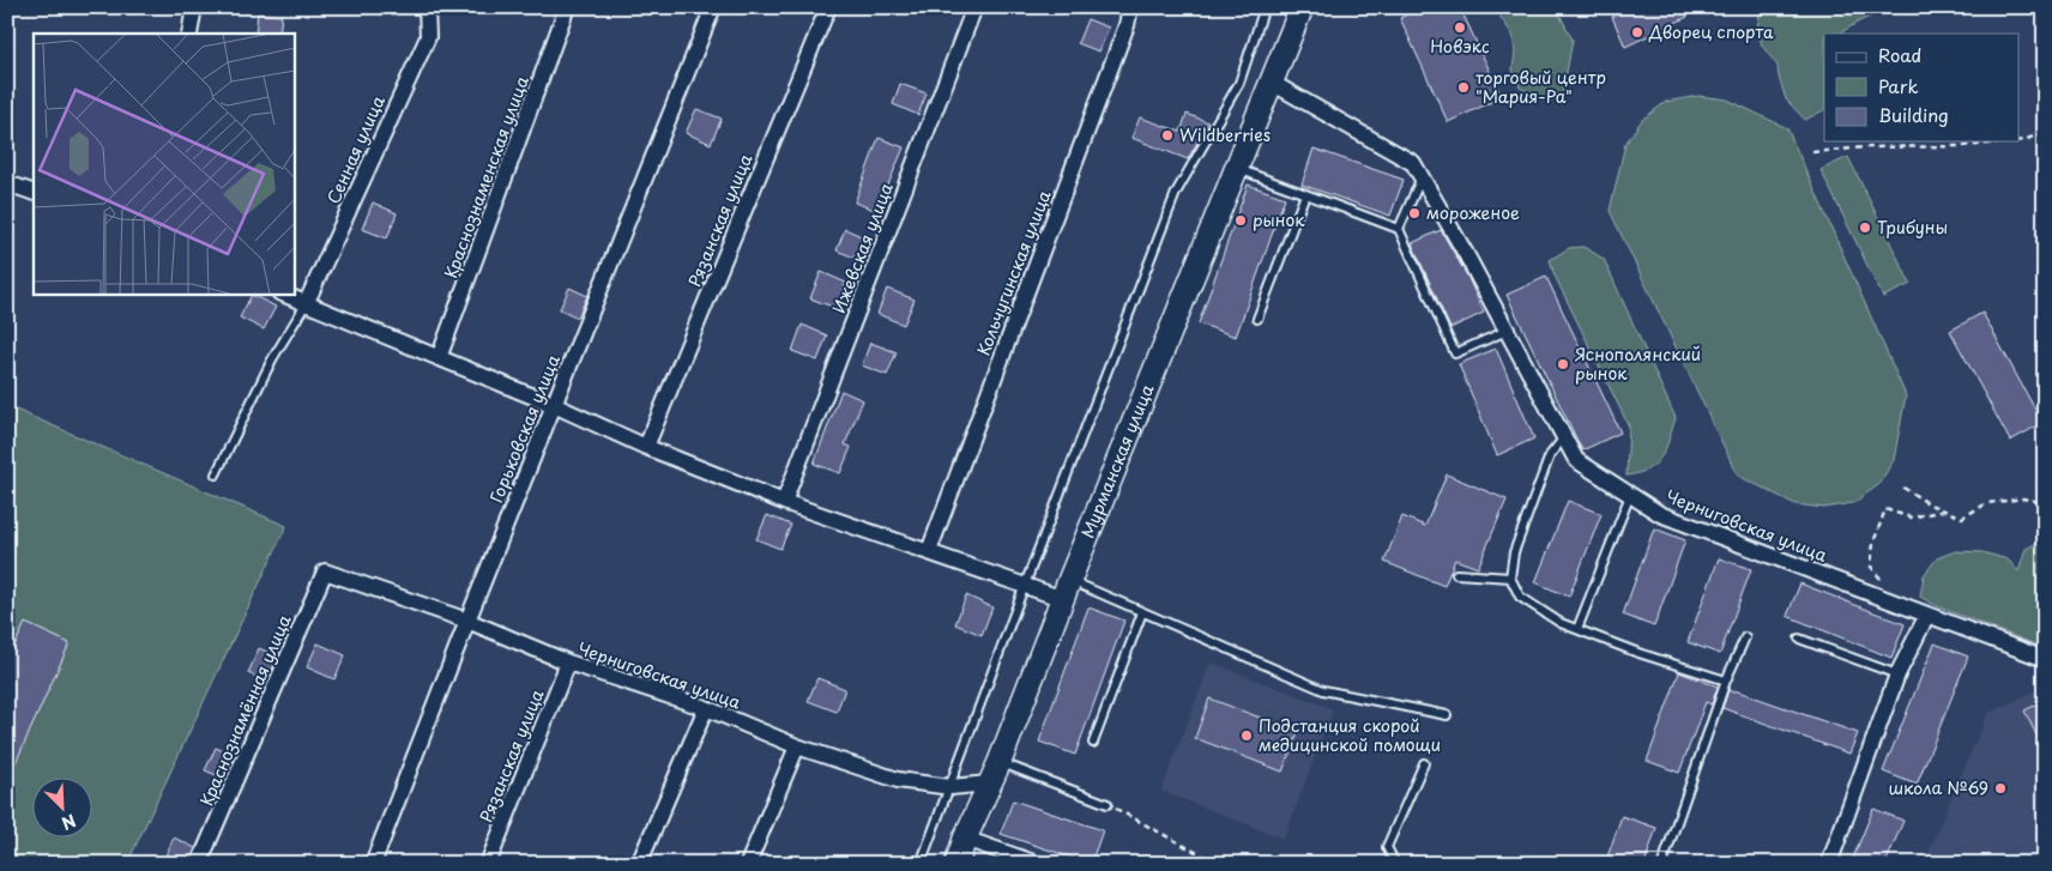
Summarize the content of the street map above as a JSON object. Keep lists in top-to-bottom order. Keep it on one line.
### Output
{"streets":{"main road":["Мурманская улица"],"street":["Сенная улица","Краснознаменская улица","Рязанская улица","Ижевская улица","Кольчугинская улица","Горьковская улица","Черниговская улица","Краснознамённая улица"]},"crossings":[["Рязанская улица","Черниговская улица"],["Горьковская улица","Черниговская улица"],["Мурманская улица","Черниговская улица"],["Черниговская улица","Краснознамённая улица"]],"places":["Новэкс","Дворец спорта","торговый центр \"Мария-Ра\"","Wildberries","мороженое","рынок","Трибуны","Яснополянский рынок","Подстанция скорой медицинской помощи","школа №69"],"legend":["Road","Park","Building"],"north":"bottom right"}
